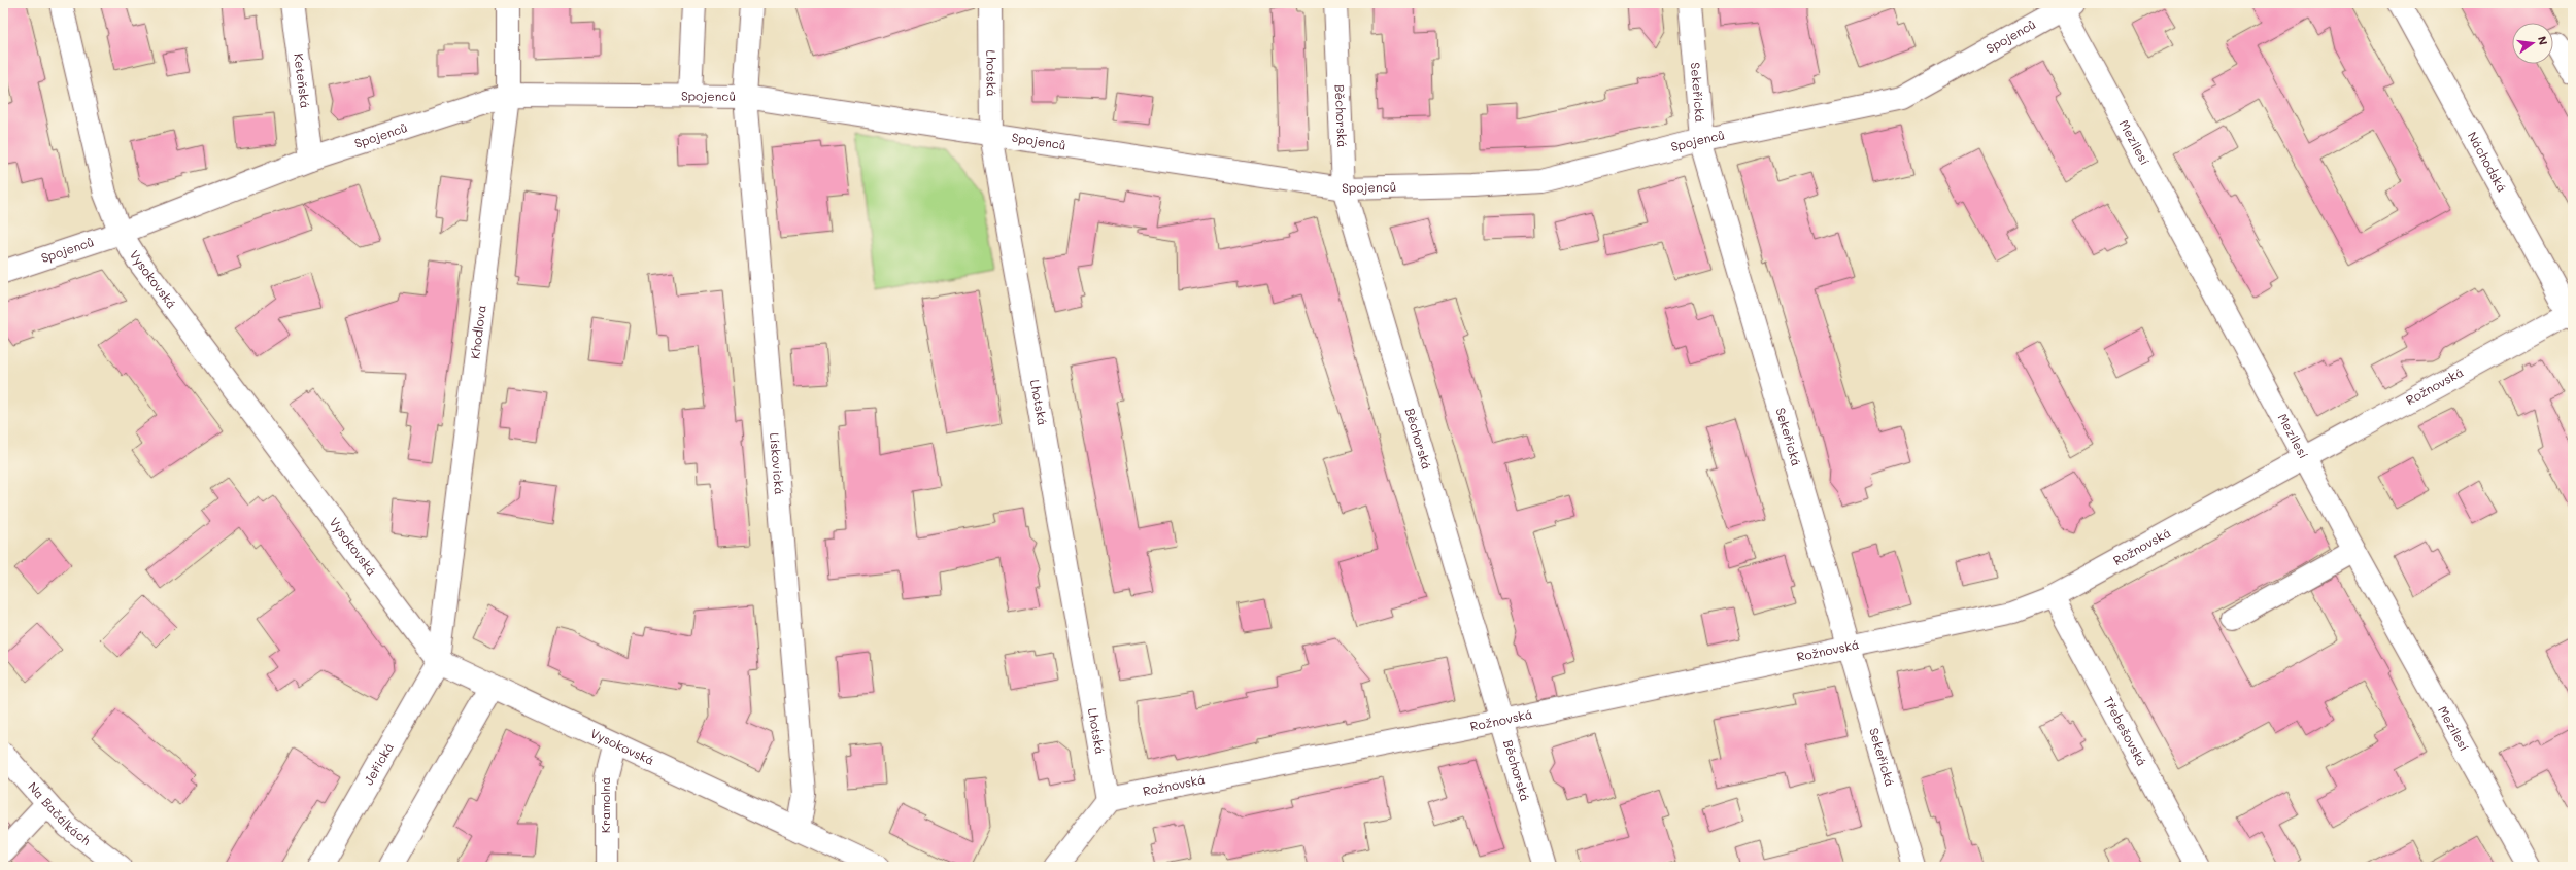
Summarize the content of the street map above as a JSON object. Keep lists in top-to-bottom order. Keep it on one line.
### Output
{"streets":{"street":["Spojenců","Lhotská","Keteňská","Sekeřická","Běchorská","Mezilesí","Náchodská","Vysokovská","Khodlova","Rožnovská","Lískovická","Třebešovská","Jeřická","Kramolná","Na Bačálkách"]},"crossings":[["Spojenců","Lhotská"],["Spojenců","Keteňská"],["Spojenců","Sekeřická"],["Spojenců","Běchorská"],["Spojenců","Mezilesí"],["Spojenců","Vysokovská"],["Spojenců","Khodlova"],["Spojenců","Lískovická"],["Lhotská","Rožnovská"],["Sekeřická","Rožnovská"],["Běchorská","Rožnovská"],["Mezilesí","Rožnovská"],["Náchodská","Rožnovská"],["Vysokovská","Khodlova"],["Vysokovská","Lískovická"],["Vysokovská","Jeřická"],["Vysokovská","Kramolná"],["Khodlova","Jeřická"],["Rožnovská","Třebešovská"]],"north":"right"}
